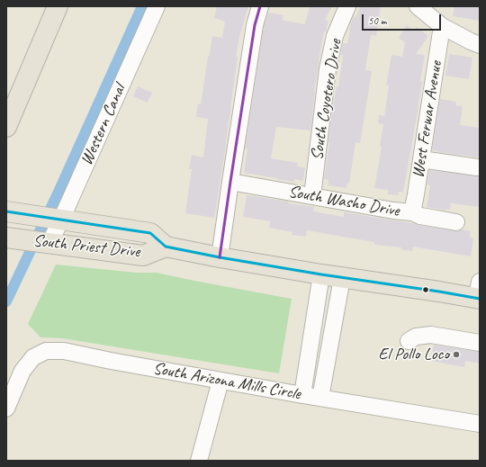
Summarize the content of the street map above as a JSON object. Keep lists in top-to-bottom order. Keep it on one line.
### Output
{"streets":{"main road":["South Priest Drive"],"street":["South Coyotero Drive","West Ferwar Avenue","Western Canal","South Washo Drive","South Arizona Mills Circle"]},"crossings":[["South Coyotero Drive","South Washo Drive"],["West Ferwar Avenue","South Washo Drive"],["Western Canal","South Priest Drive"]],"places":["El Pollo Loco"],"scale_bar":"50 m"}
